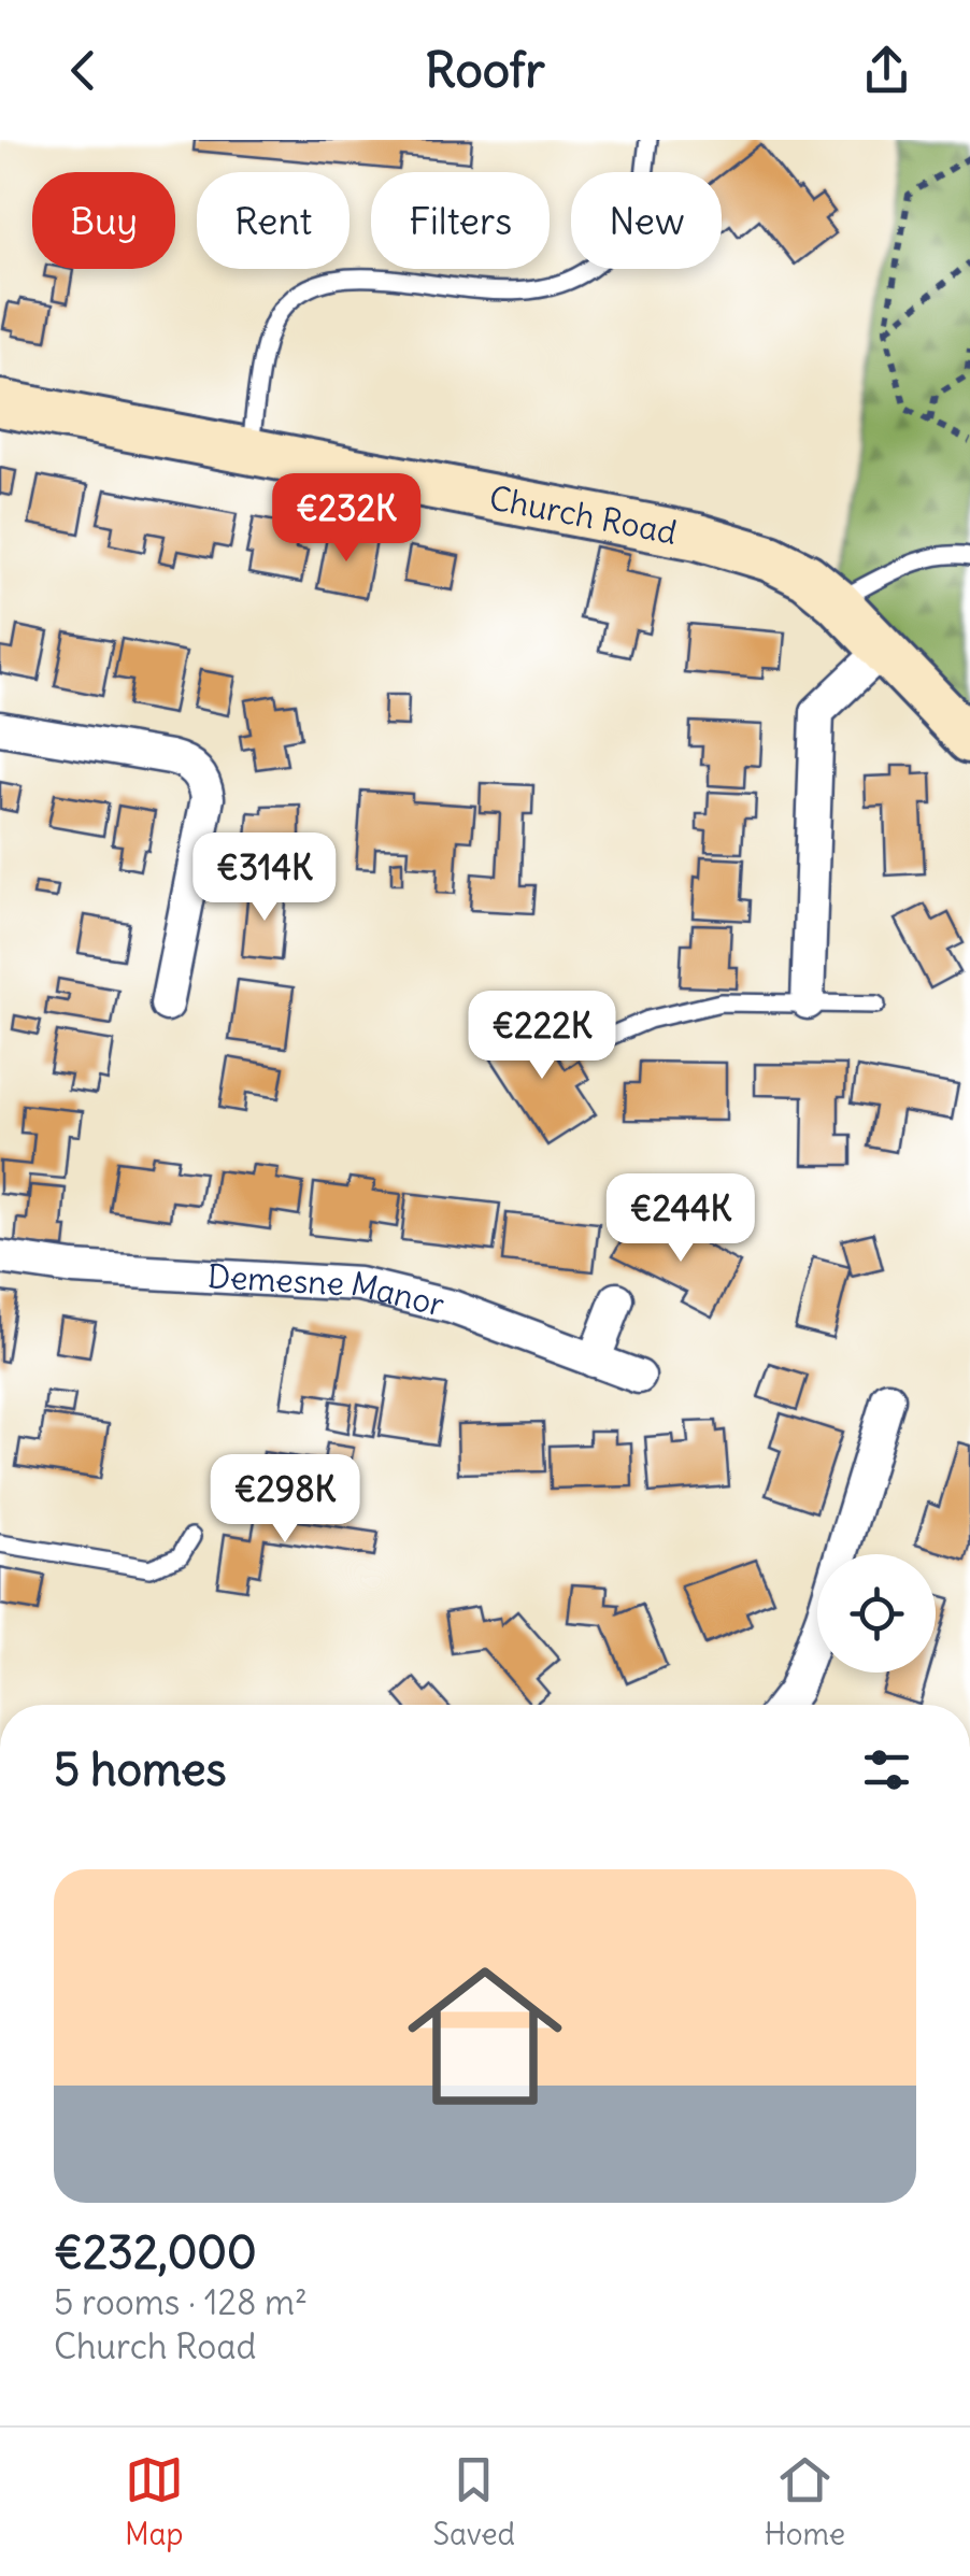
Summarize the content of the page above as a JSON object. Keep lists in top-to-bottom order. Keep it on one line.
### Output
{"streets":{"street":["Church Road","Demesne Manor"]},"page":{"header":"Roofr","chip":["Buy","Rent","Filters","New"],"price":["€232K","€314K","€222K","€244K","€298K"],"heading":"5 homes","list":[{"name":"€232,000","note":"5 rooms · 128 m² · Church Road"}],"tabs":["Map","Saved","Home"]}}
